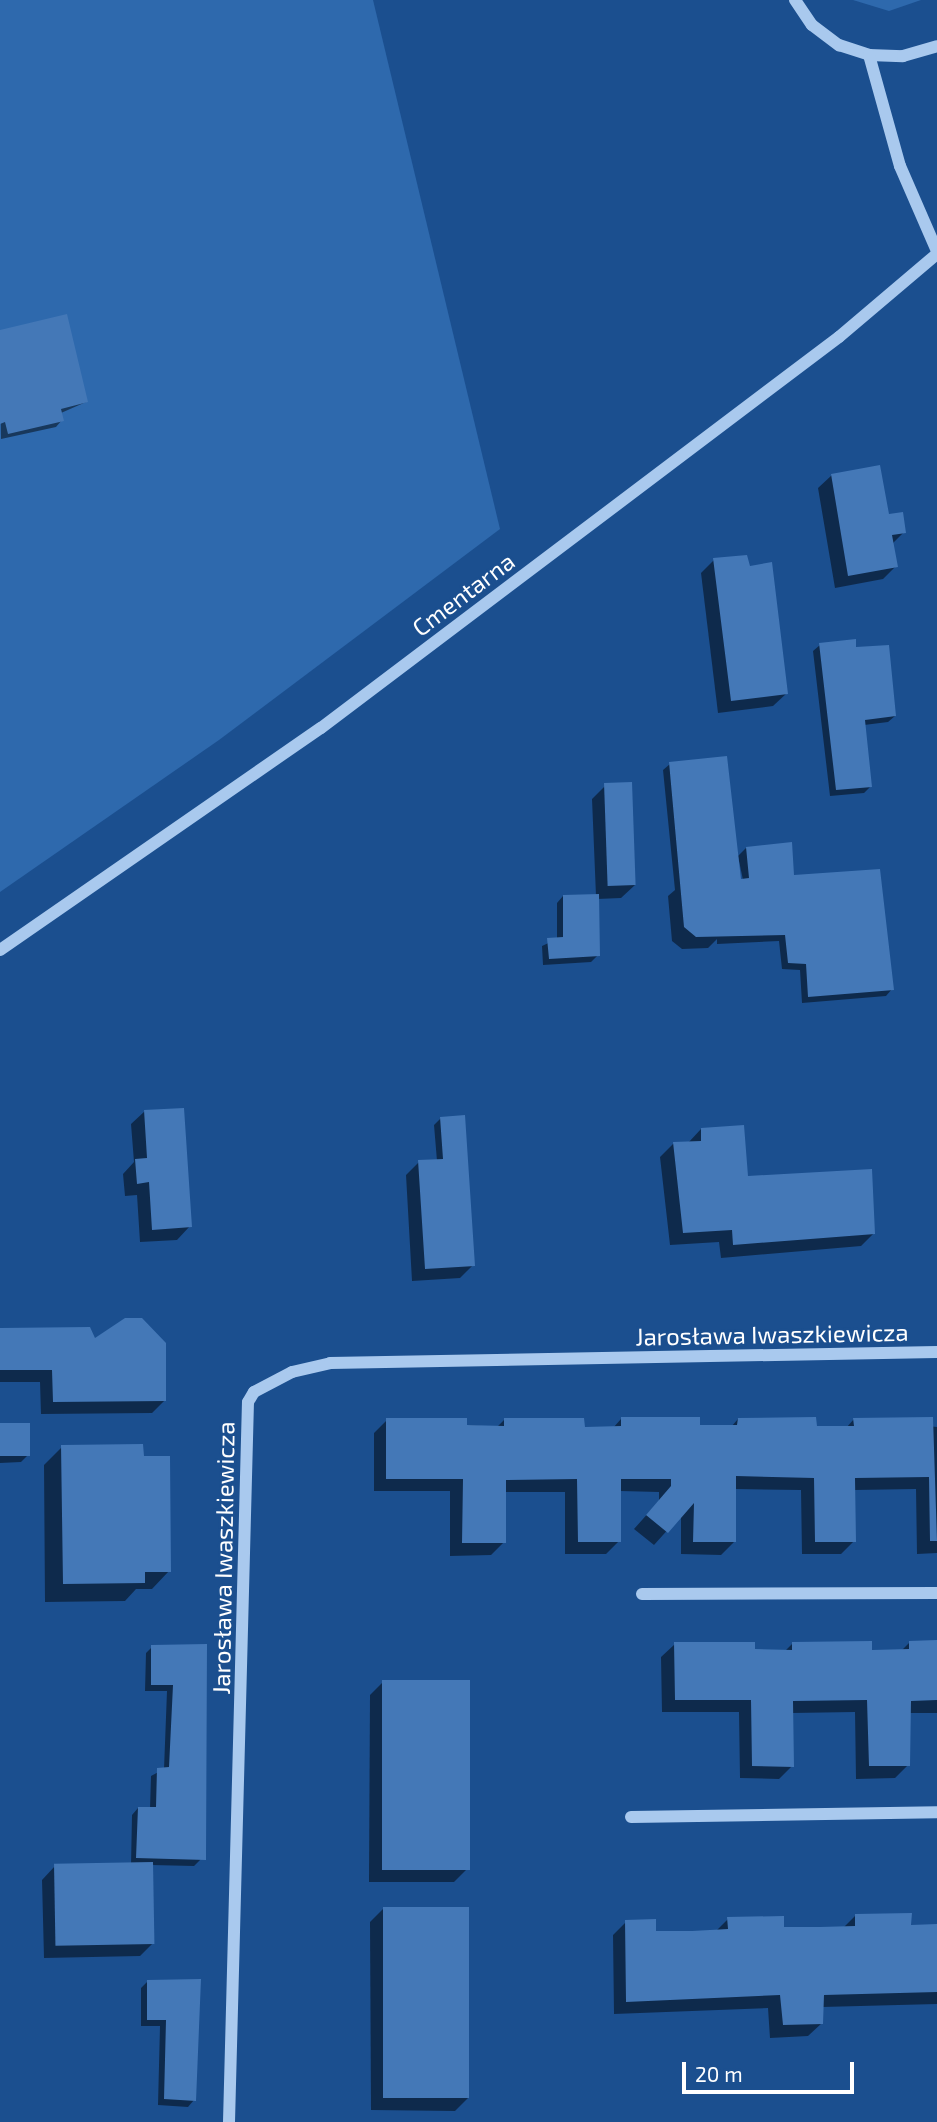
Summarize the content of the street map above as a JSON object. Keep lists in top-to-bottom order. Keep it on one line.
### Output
{"streets":{"street":["Cmentarna","Jarosława Iwaszkiewicza"]},"scale_bar":"20 m"}
